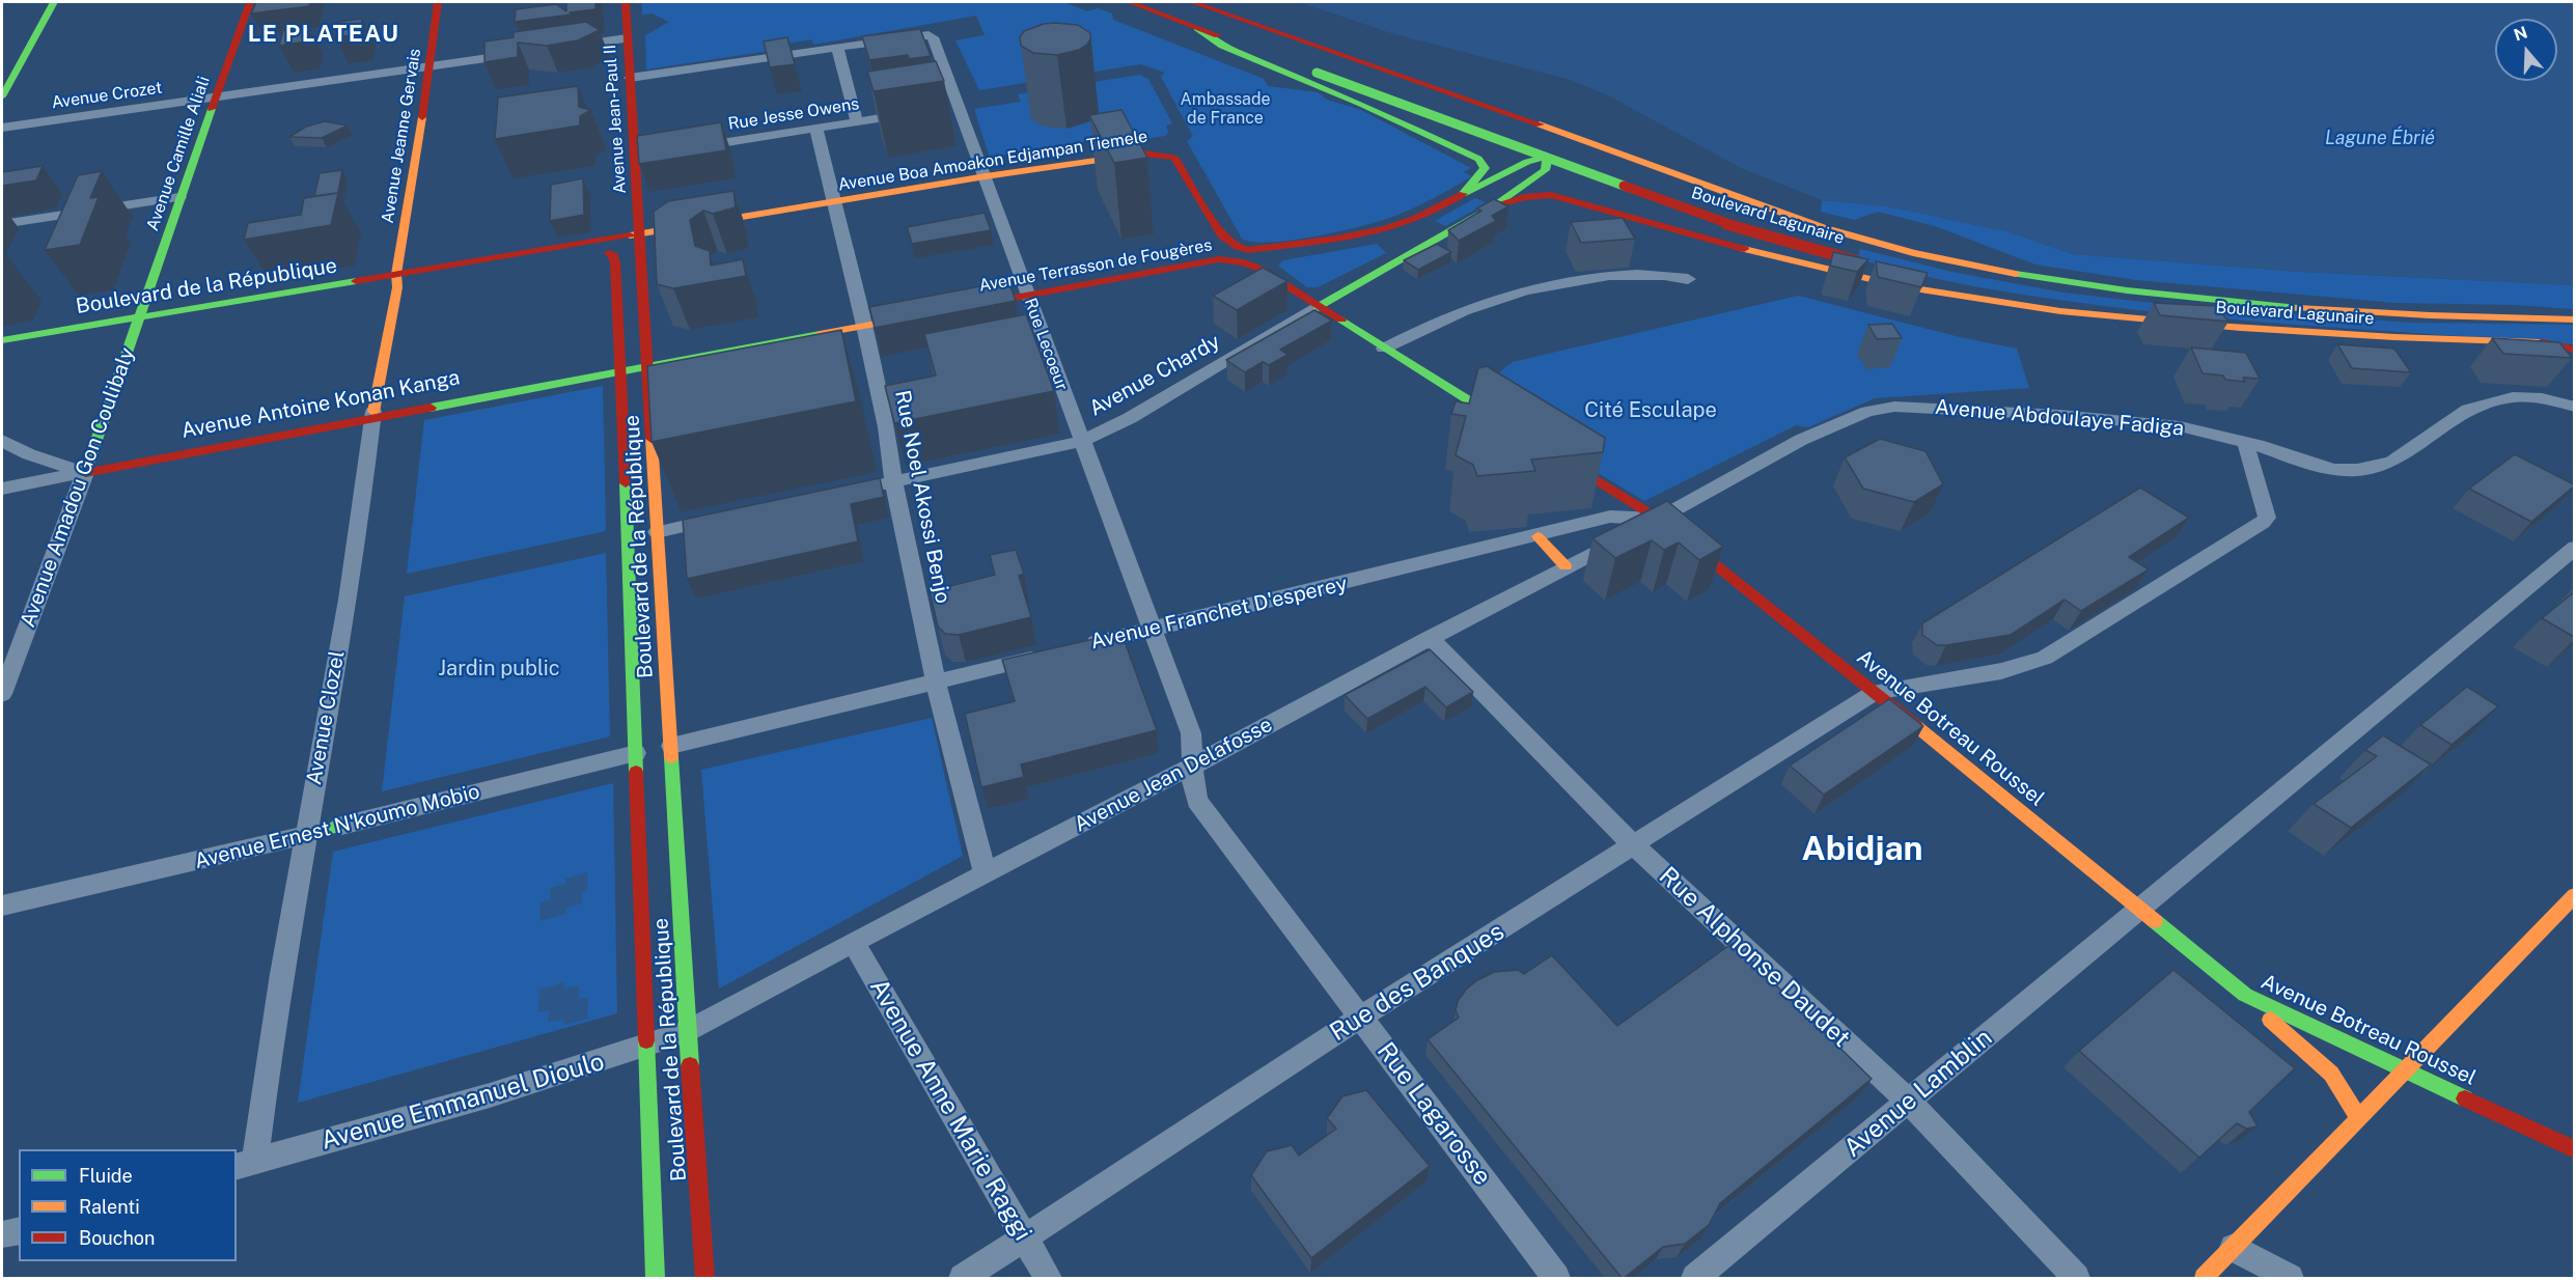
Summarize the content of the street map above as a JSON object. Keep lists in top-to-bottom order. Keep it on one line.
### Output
{"streets":{"main road":["Avenue Jean-Paul II","Avenue Jeanne Gervais","Avenue Camille Aliali","Avenue Boa Amoakon Edjampan Tiemele","Boulevard Lagunaire","Avenue Terrasson de Fougères","Boulevard de la République","Avenue Chardy","Avenue Antoine Konan Kanga","Avenue Amadou Gon Coulibaly","Avenue Clozel","Avenue Botreau Roussel","Avenue Ernest N'koumo Mobio"],"street":["Avenue Crozet","Rue Jesse Owens","Rue Lecoeur","Avenue Abdoulaye Fadiga","Rue Noel Akossi Benjo","Avenue Franchet D'esperey","Avenue Jean Delafosse","Rue Alphonse Daudet","Rue des Banques","Avenue Lamblin","Avenue Emmanuel Dioulo","Avenue Anne Marie Raggi","Rue Lagarosse"]},"crossings":[["Avenue Crozet","Avenue Jeanne Gervais"],["Avenue Crozet","Avenue Camille Aliali"],["Rue Jesse Owens","Rue Noel Akossi Benjo"],["Avenue Jean-Paul II","Avenue Boa Amoakon Edjampan Tiemele"],["Avenue Jean-Paul II","Boulevard de la République"],["Avenue Jean-Paul II","Rue Lecoeur"],["Avenue Jeanne Gervais","Boulevard de la République"],["Avenue Jeanne Gervais","Avenue Clozel"],["Avenue Camille Aliali","Boulevard de la République"],["Avenue Camille Aliali","Avenue Amadou Gon Coulibaly"],["Avenue Boa Amoakon Edjampan Tiemele","Boulevard de la République"],["Avenue Boa Amoakon Edjampan Tiemele","Rue Lecoeur"],["Avenue Boa Amoakon Edjampan Tiemele","Rue Noel Akossi Benjo"],["Avenue Terrasson de Fougères","Rue Lecoeur"],["Avenue Terrasson de Fougères","Avenue Chardy"],["Boulevard de la République","Avenue Antoine Konan Kanga"],["Boulevard de la République","Avenue Amadou Gon Coulibaly"],["Boulevard de la République","Avenue Clozel"],["Boulevard de la République","Avenue Jean Delafosse"],["Boulevard de la République","Avenue Ernest N'koumo Mobio"],["Boulevard de la République","Avenue Emmanuel Dioulo"],["Rue Lecoeur","Avenue Chardy"],["Rue Lecoeur","Avenue Franchet D'esperey"],["Rue Lecoeur","Avenue Jean Delafosse"],["Rue Lecoeur","Rue Lagarosse"],["Avenue Chardy","Rue Noel Akossi Benjo"],["Avenue Antoine Konan Kanga","Avenue Amadou Gon Coulibaly"],["Avenue Antoine Konan Kanga","Avenue Clozel"],["Avenue Abdoulaye Fadiga","Avenue Franchet D'esperey"],["Avenue Abdoulaye Fadiga","Avenue Botreau Roussel"],["Avenue Abdoulaye Fadiga","Avenue Jean Delafosse"],["Rue Noel Akossi Benjo","Avenue Jean Delafosse"],["Avenue Franchet D'esperey","Avenue Botreau Roussel"],["Avenue Franchet D'esperey","Avenue Jean Delafosse"],["Avenue Clozel","Avenue Ernest N'koumo Mobio"],["Avenue Clozel","Avenue Emmanuel Dioulo"],["Avenue Botreau Roussel","Avenue Jean Delafosse"],["Avenue Botreau Roussel","Rue des Banques"],["Avenue Botreau Roussel","Avenue Lamblin"],["Avenue Jean Delafosse","Rue Alphonse Daudet"],["Avenue Jean Delafosse","Avenue Emmanuel Dioulo"],["Avenue Jean Delafosse","Avenue Anne Marie Raggi"],["Avenue Jean Delafosse","Rue Lagarosse"],["Rue Alphonse Daudet","Rue des Banques"],["Rue Alphonse Daudet","Avenue Lamblin"],["Rue des Banques","Avenue Anne Marie Raggi"],["Rue des Banques","Rue Lagarosse"]],"districts":["LE PLATEAU","Abidjan"],"water":["Lagune Ébrié"],"parks":["Ambassade de France","Cité Esculape","Jardin public"],"legend":["Fluide","Ralenti","Bouchon"],"north":"top"}
